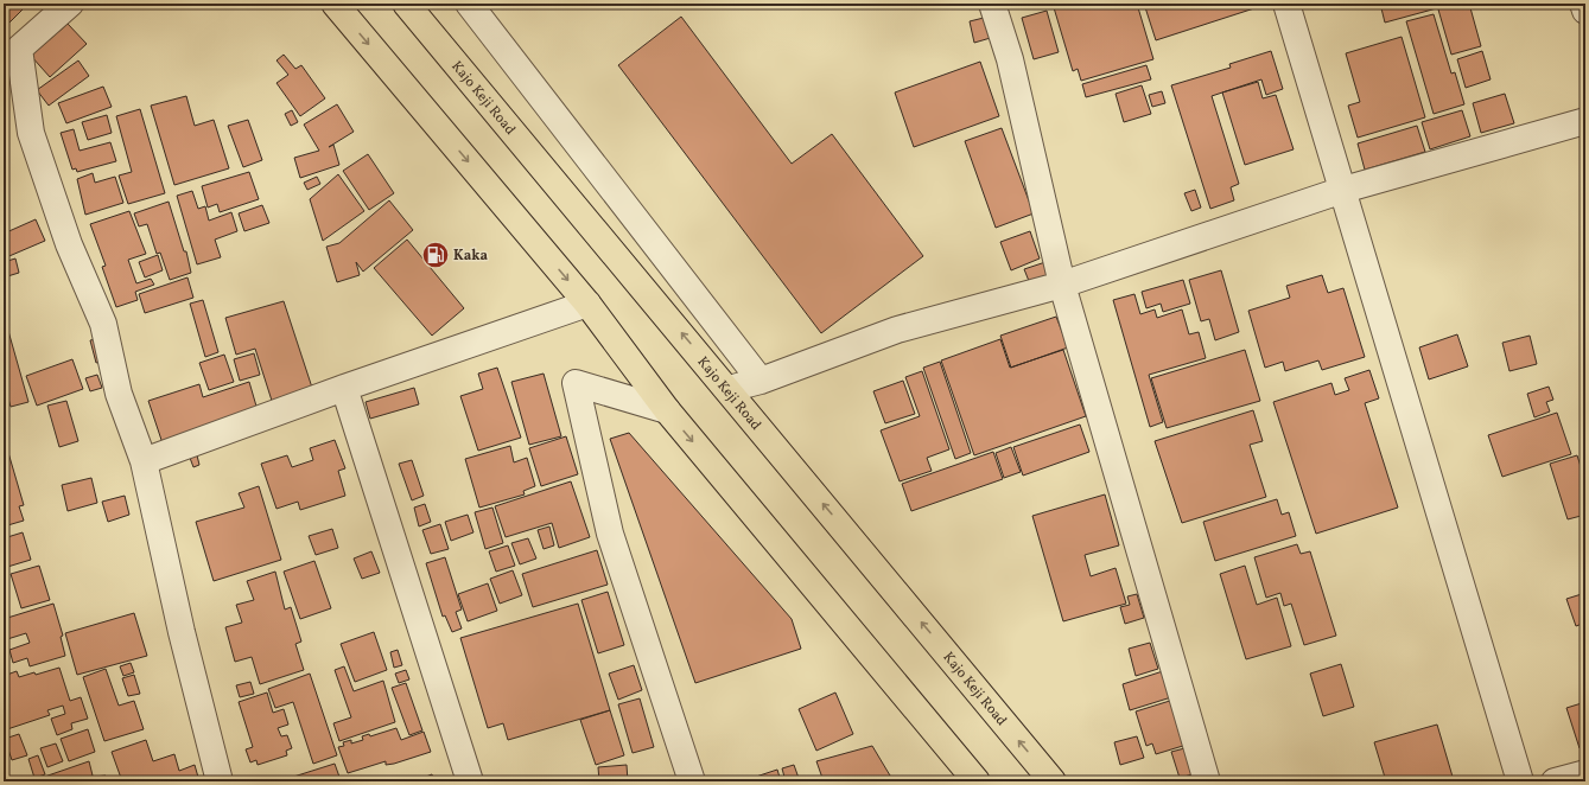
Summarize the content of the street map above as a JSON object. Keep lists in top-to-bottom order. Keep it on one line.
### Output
{"streets":{"main road":["Kajo Keji Road"]},"places":{"fuel station":["Kaka"]}}
